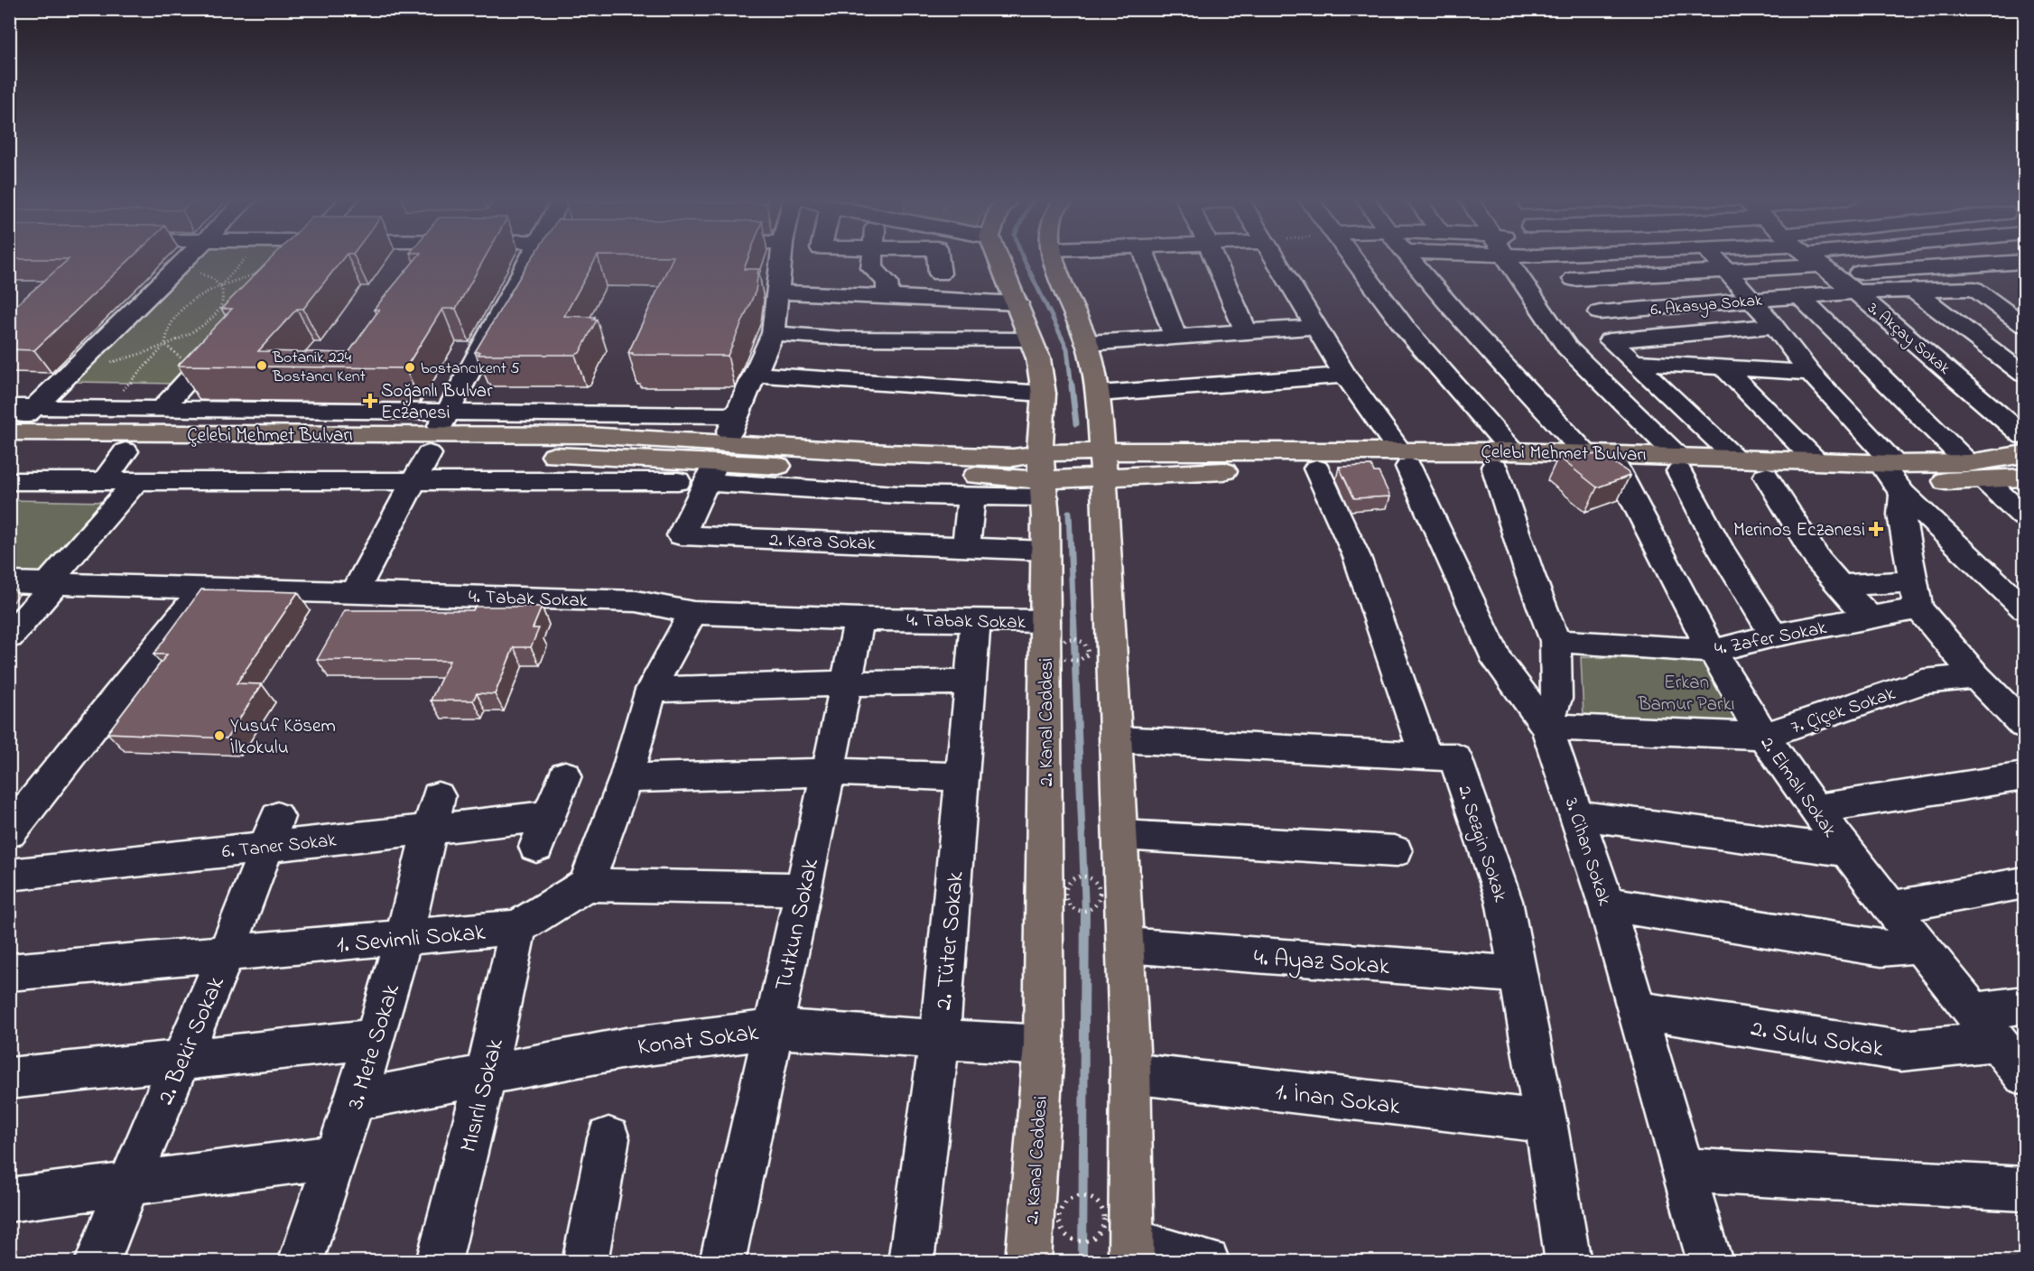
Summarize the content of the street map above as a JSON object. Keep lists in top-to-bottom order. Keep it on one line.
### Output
{"streets":{"main road":["Çelebi Mehmet Bulvarı","2. Kanal Caddesi"],"street":["6. Akasya Sokak","3. Akçay Sokak","2. Kara Sokak","4. Tabak Sokak","4. Zafer Sokak","7. Çiçek Sokak","2. Elmalı Sokak","2. Sezgin Sokak","6. Taner Sokak","3. Cihan Sokak","Tutkun Sokak","1. Sevimli Sokak","2. Tüter Sokak","4. Ayaz Sokak","2. Sulu Sokak","Konat Sokak","2. Bekir Sokak","3. Mete Sokak","Mısırlı Sokak","1. İnan Sokak"]},"crossings":[["6. Akasya Sokak","3. Akçay Sokak"],["Çelebi Mehmet Bulvarı","2. Kara Sokak"],["Çelebi Mehmet Bulvarı","2. Kanal Caddesi"],["Çelebi Mehmet Bulvarı","2. Elmalı Sokak"],["Çelebi Mehmet Bulvarı","3. Cihan Sokak"],["2. Kara Sokak","2. Kanal Caddesi"],["4. Tabak Sokak","2. Kanal Caddesi"],["4. Tabak Sokak","Tutkun Sokak"],["4. Tabak Sokak","2. Tüter Sokak"],["4. Zafer Sokak","2. Elmalı Sokak"],["7. Çiçek Sokak","2. Elmalı Sokak"],["7. Çiçek Sokak","3. Cihan Sokak"],["2. Kanal Caddesi","Konat Sokak"],["2. Elmalı Sokak","2. Sulu Sokak"],["2. Sezgin Sokak","4. Ayaz Sokak"],["2. Sezgin Sokak","1. İnan Sokak"],["6. Taner Sokak","2. Bekir Sokak"],["6. Taner Sokak","3. Mete Sokak"],["3. Cihan Sokak","2. Sulu Sokak"],["Tutkun Sokak","Konat Sokak"],["1. Sevimli Sokak","2. Bekir Sokak"],["1. Sevimli Sokak","3. Mete Sokak"],["1. Sevimli Sokak","Mısırlı Sokak"],["2. Tüter Sokak","Konat Sokak"],["Konat Sokak","3. Mete Sokak"],["Konat Sokak","Mısırlı Sokak"]],"parks":["Erkan Bamur Parkı"],"places":{"other":["Botanik 224 Bostancı Kent","bostancıkent 5","Yusuf Kösem İlkokulu"],"health":["Soğanlı Bulvar Eczanesi","Merinos Eczanesi"]}}
